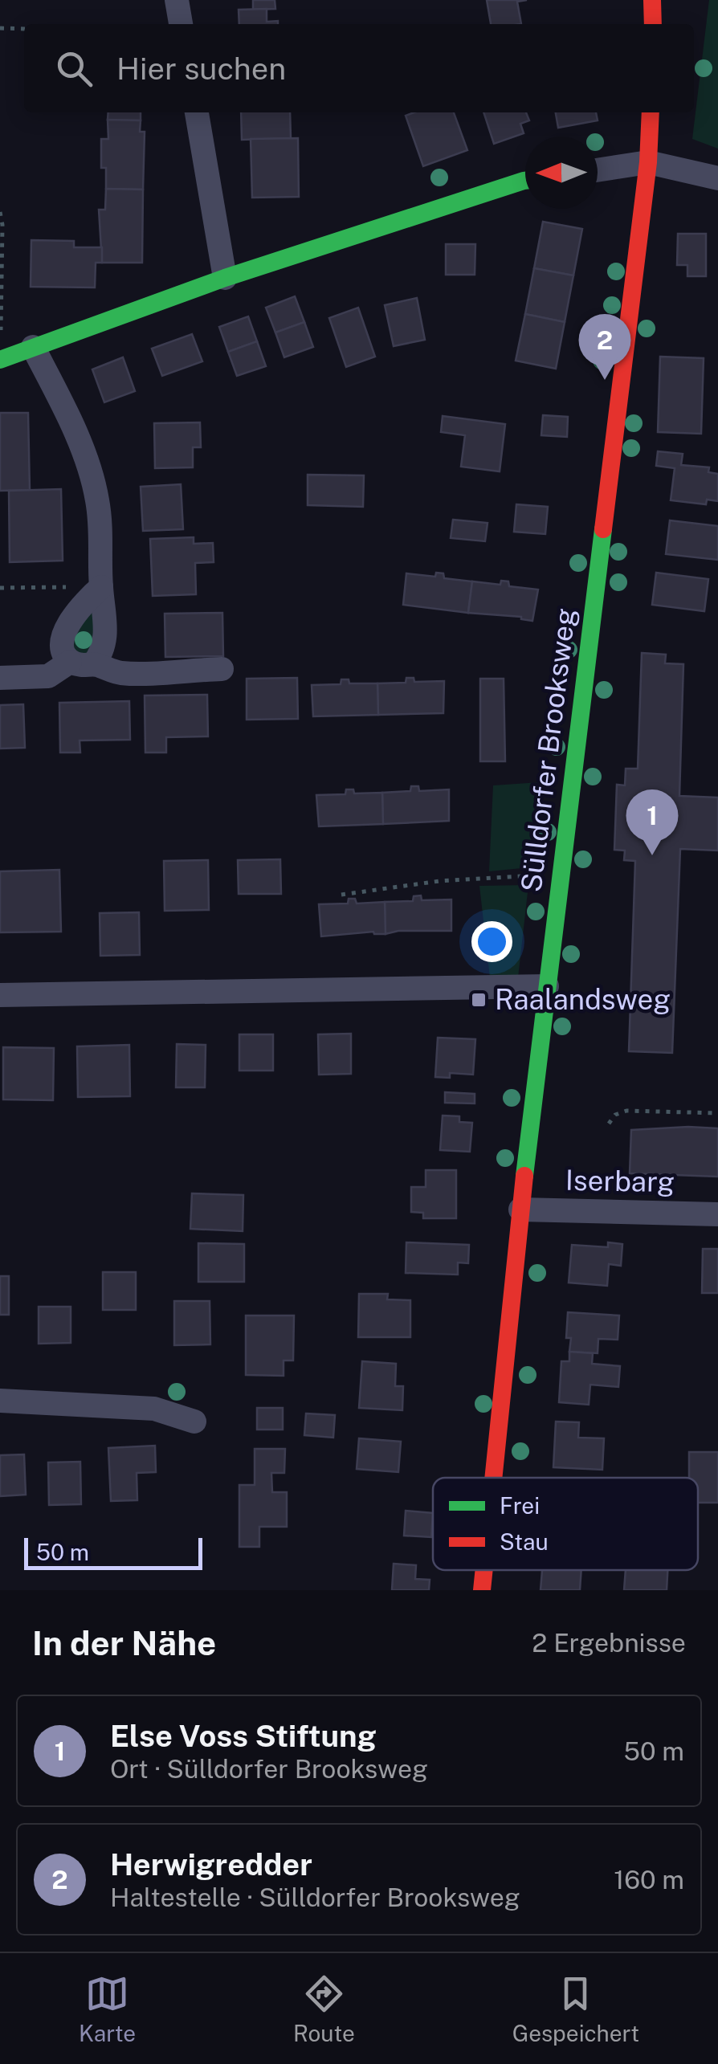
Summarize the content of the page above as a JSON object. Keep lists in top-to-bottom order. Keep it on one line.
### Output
{"streets":{"street":["Sülldorfer Brooksweg","Iserbarg"]},"crossings":[["Sülldorfer Brooksweg","Iserbarg"]],"places":{"transit":["Raalandsweg"]},"legend":["Frei","Stau"],"scale_bar":"50 m","north":"left","page":{"search":"Hier suchen","pins":["2","1"],"scale":"50 m","heading":["In der Nähe","2 Ergebnisse"],"list":[{"mark":"1","name":"Else Voss Stiftung","note":"Ort · Sülldorfer Brooksweg","value":"50 m"},{"mark":"2","name":"Herwigredder","note":"Haltestelle · Sülldorfer Brooksweg","value":"160 m"}],"nav":["Karte","Route","Gespeichert"]}}
